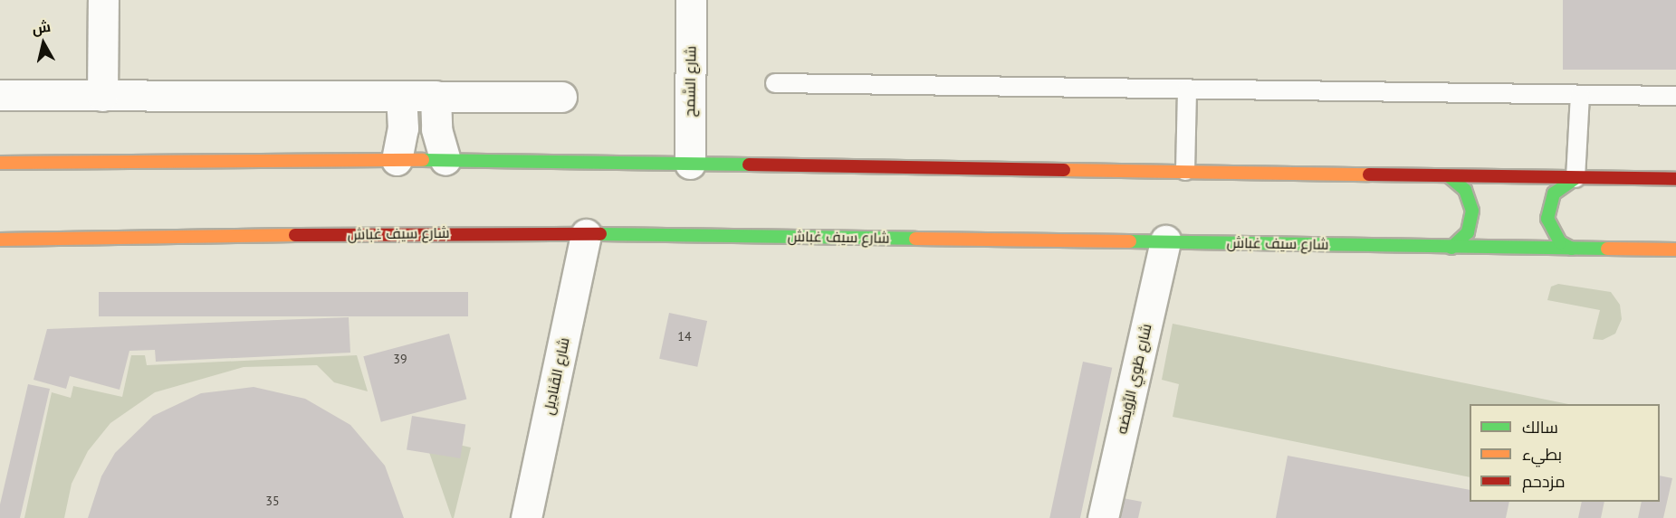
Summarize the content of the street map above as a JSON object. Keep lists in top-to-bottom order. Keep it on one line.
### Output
{"streets":{"street":["شارع السَّمح","شارع سيف غباش","شارع القَنادِيل","شارع طَوِي الرِّوَيضه"]},"crossings":[["شارع سيف غباش","شارع القَنادِيل"],["شارع سيف غباش","شارع طَوِي الرِّوَيضه"]],"house_numbers":["14","39","35"],"legend":["سالك","بطيء","مزدحم"],"north":"top"}
